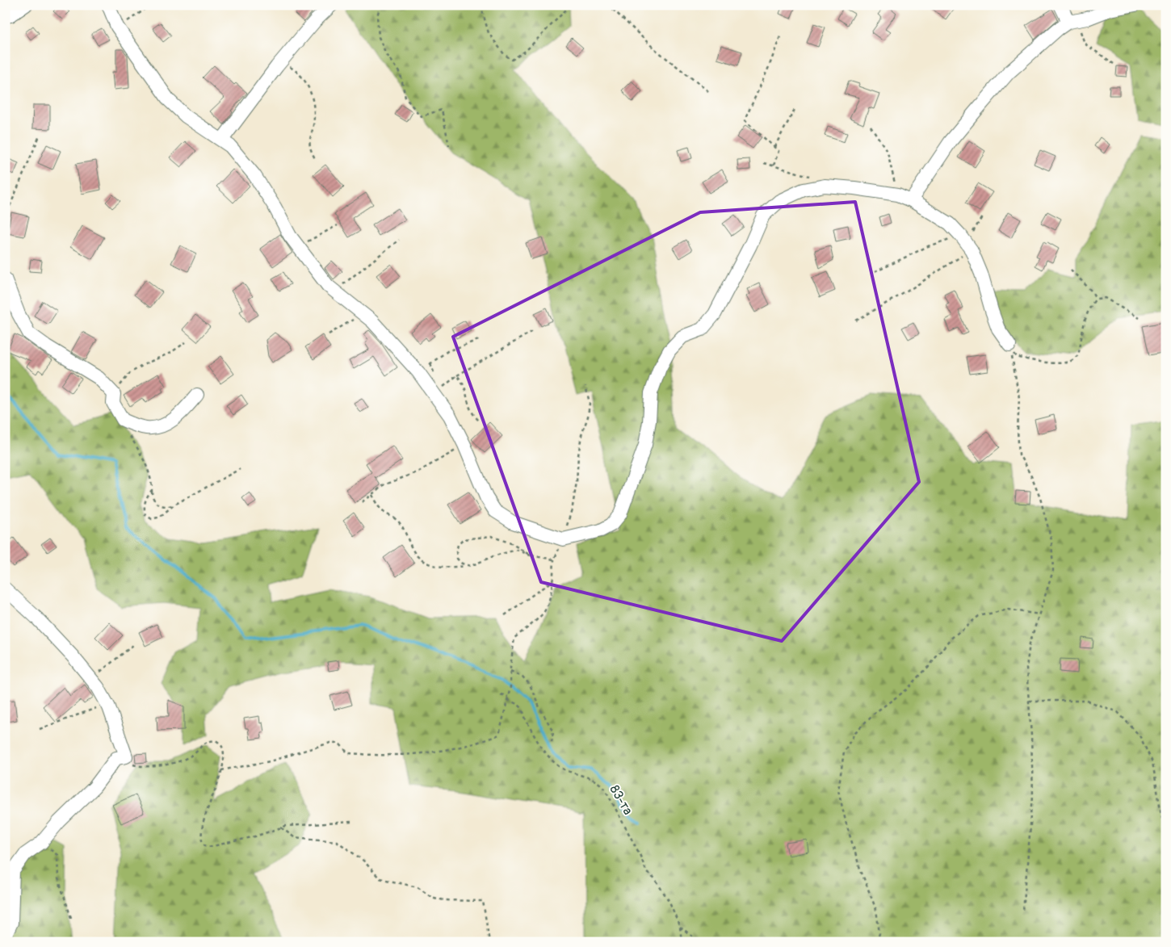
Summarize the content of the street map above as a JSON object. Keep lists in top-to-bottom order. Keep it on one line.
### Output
{"streets":{"path":["83-та"]}}
